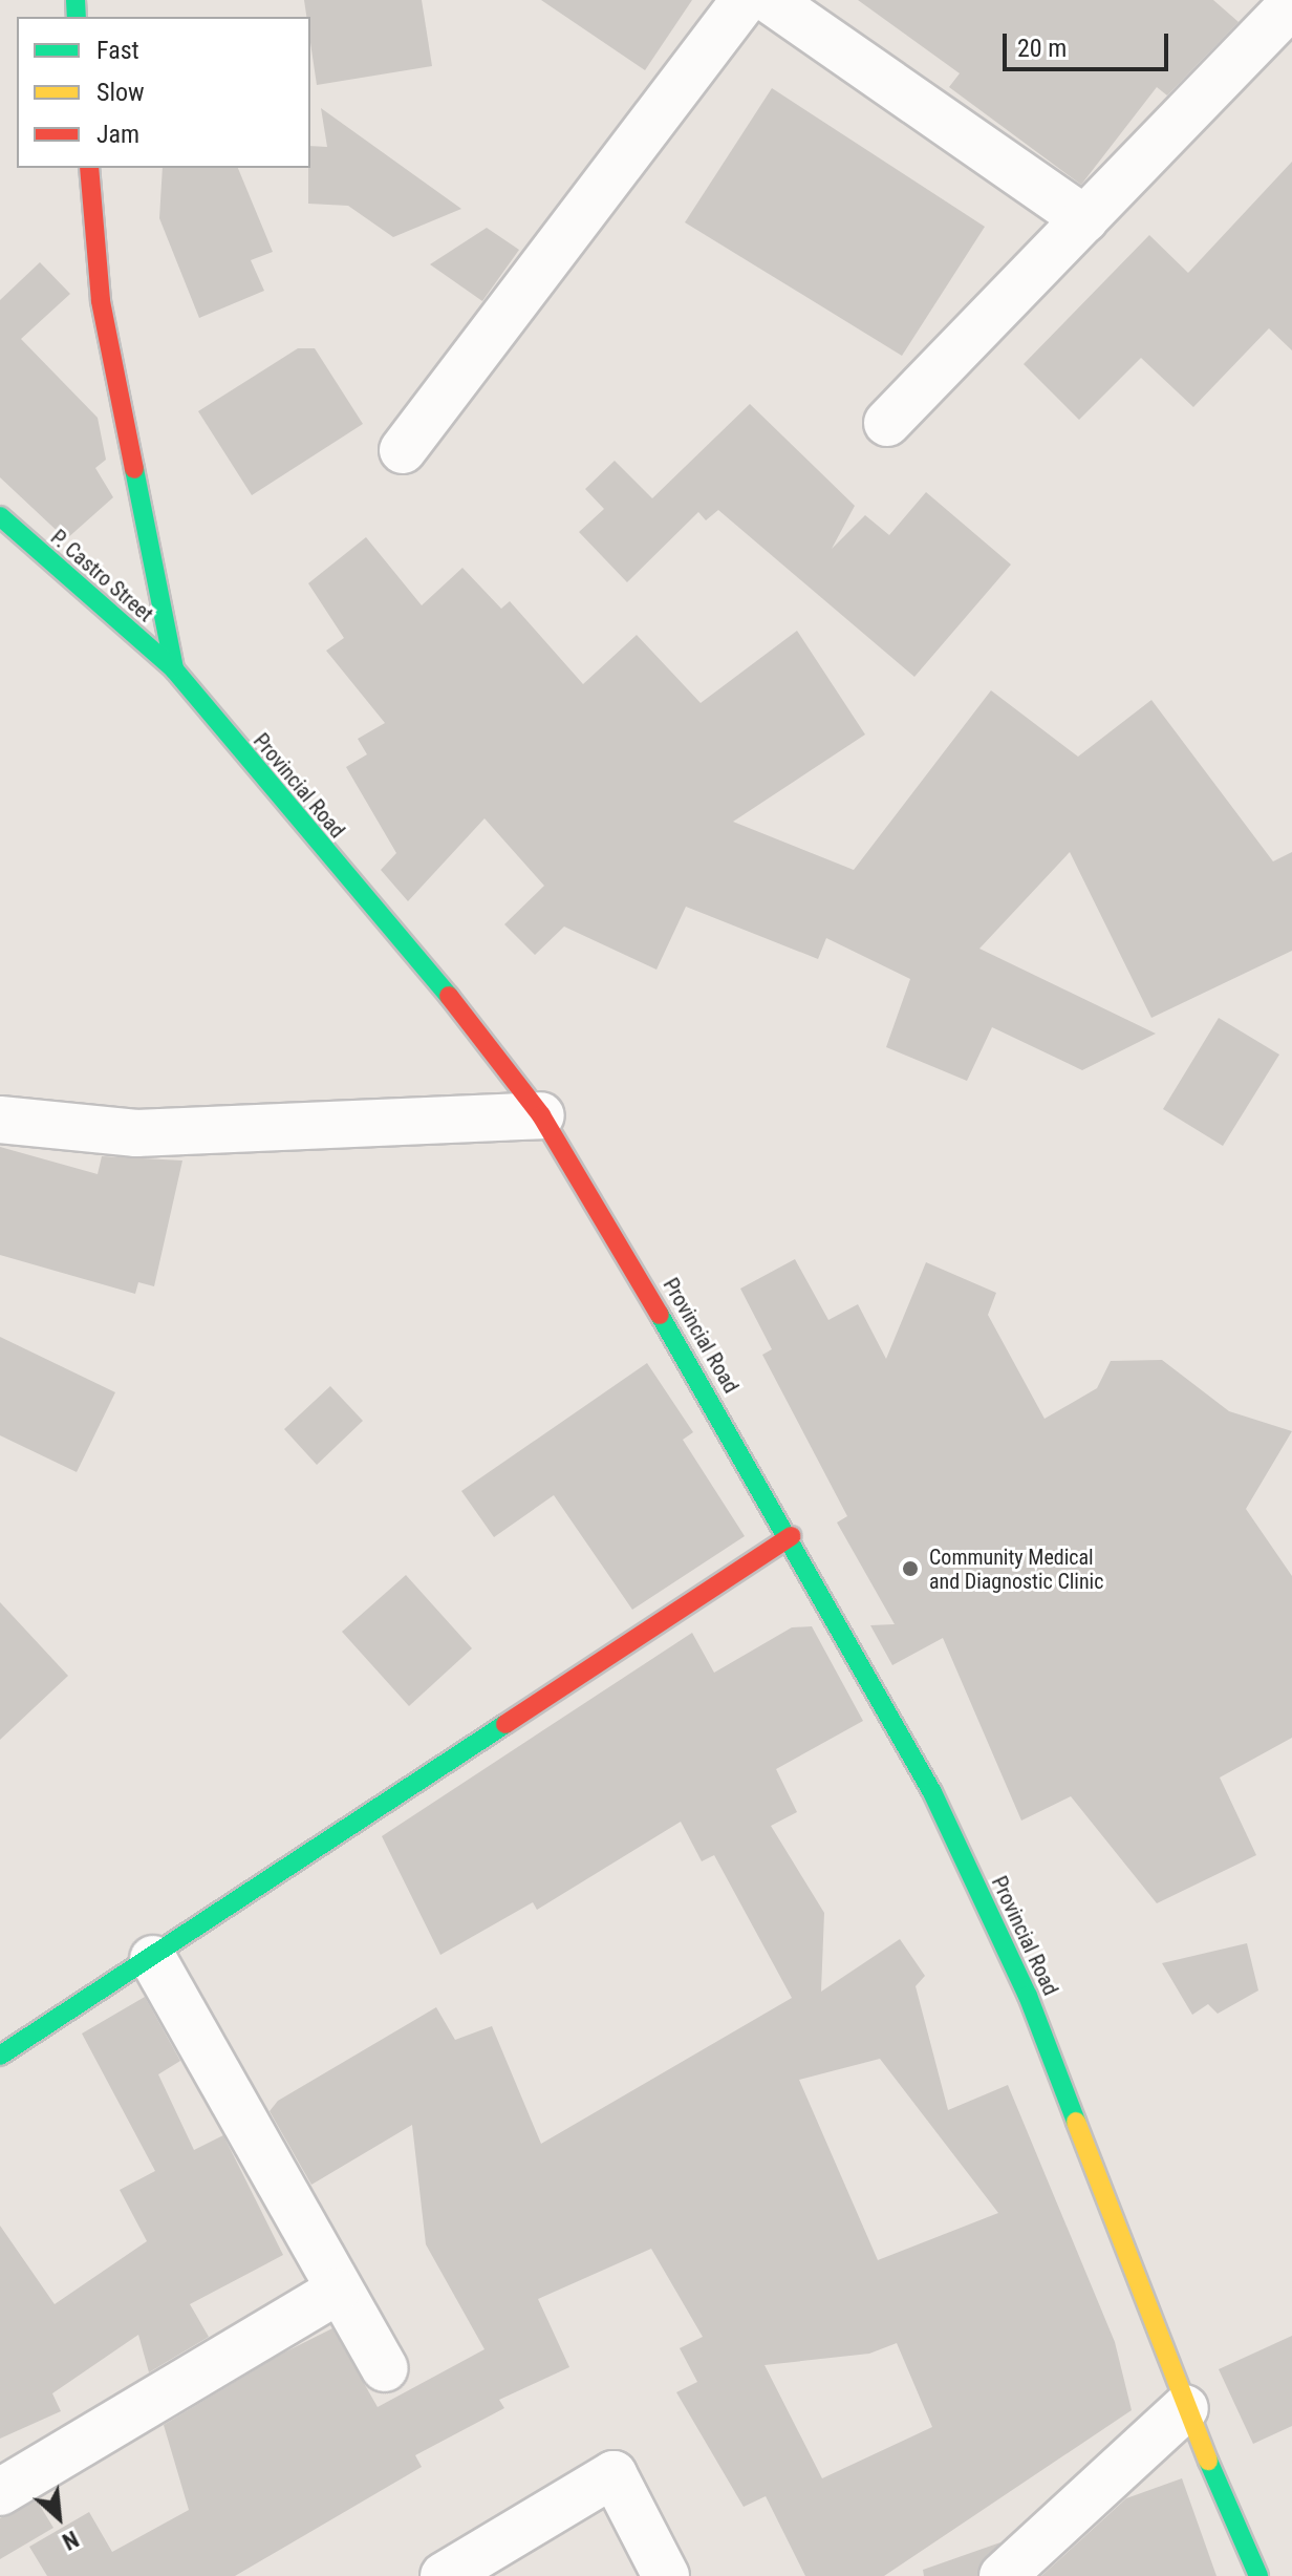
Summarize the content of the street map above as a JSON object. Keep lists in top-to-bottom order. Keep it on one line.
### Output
{"streets":{"main road":["P. Castro Street","Provincial Road"]},"crossings":[["P. Castro Street","Provincial Road"]],"places":["Community Medical and Diagnostic Clinic"],"legend":["Fast","Slow","Jam"],"scale_bar":"20 m","north":"bottom right"}
